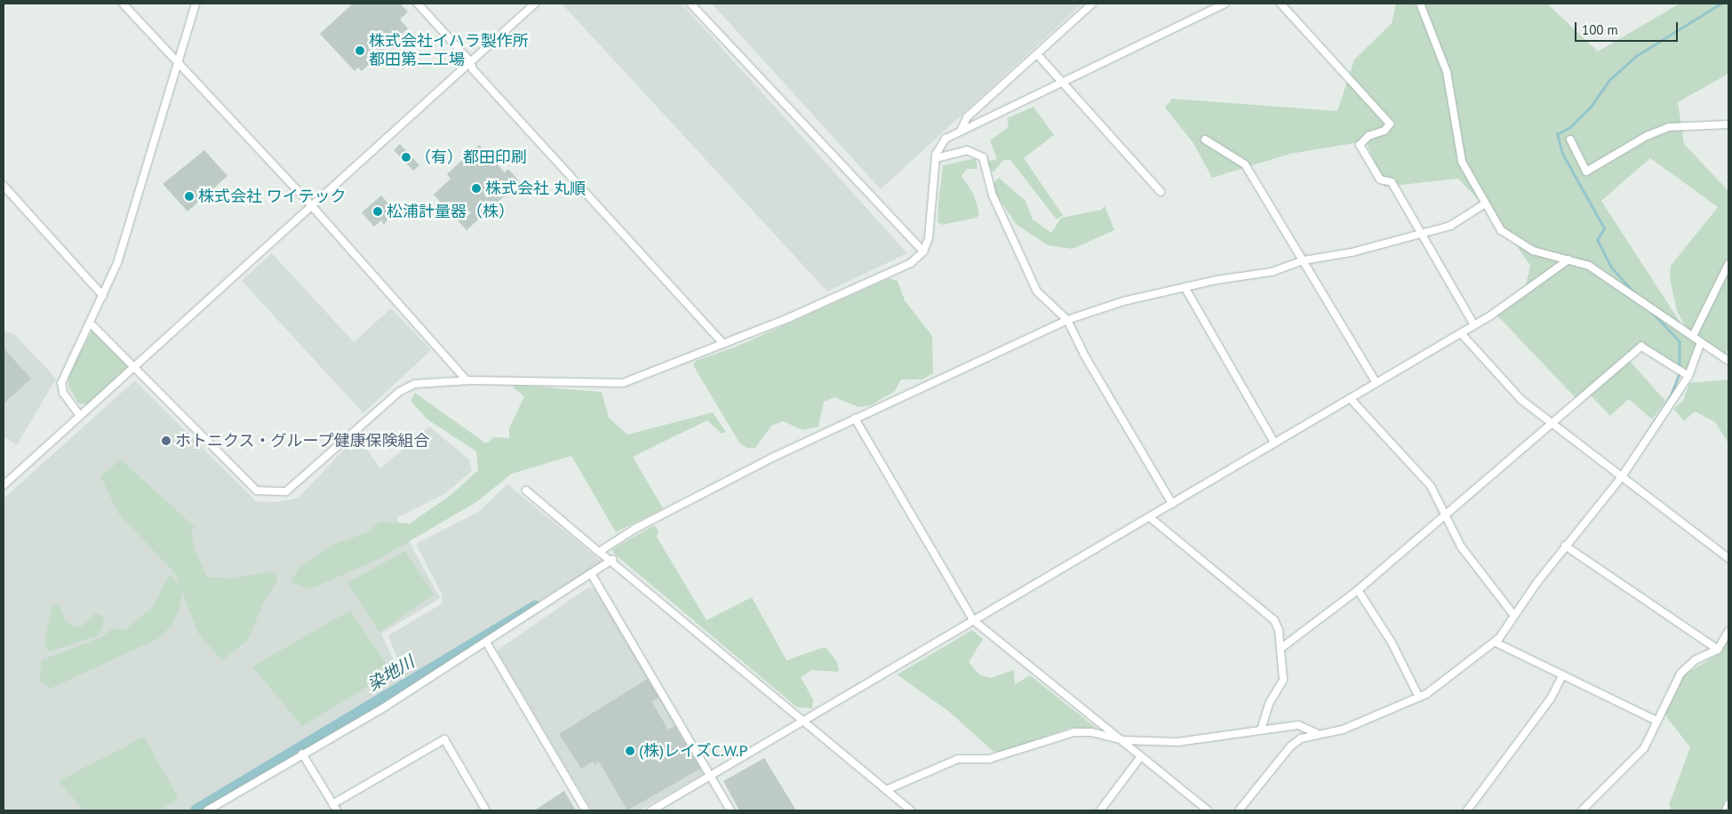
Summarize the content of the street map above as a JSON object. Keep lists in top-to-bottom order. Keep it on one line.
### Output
{"water":["染地川"],"places":["株式会社イハラ製作所 都田第二工場","（有）都田印刷","株式会社 丸順","株式会社 ワイテック","松浦計量器（株）","ホトニクス・グループ健康保険組合","(株)レイズC.W.P"],"scale_bar":"100 m"}
